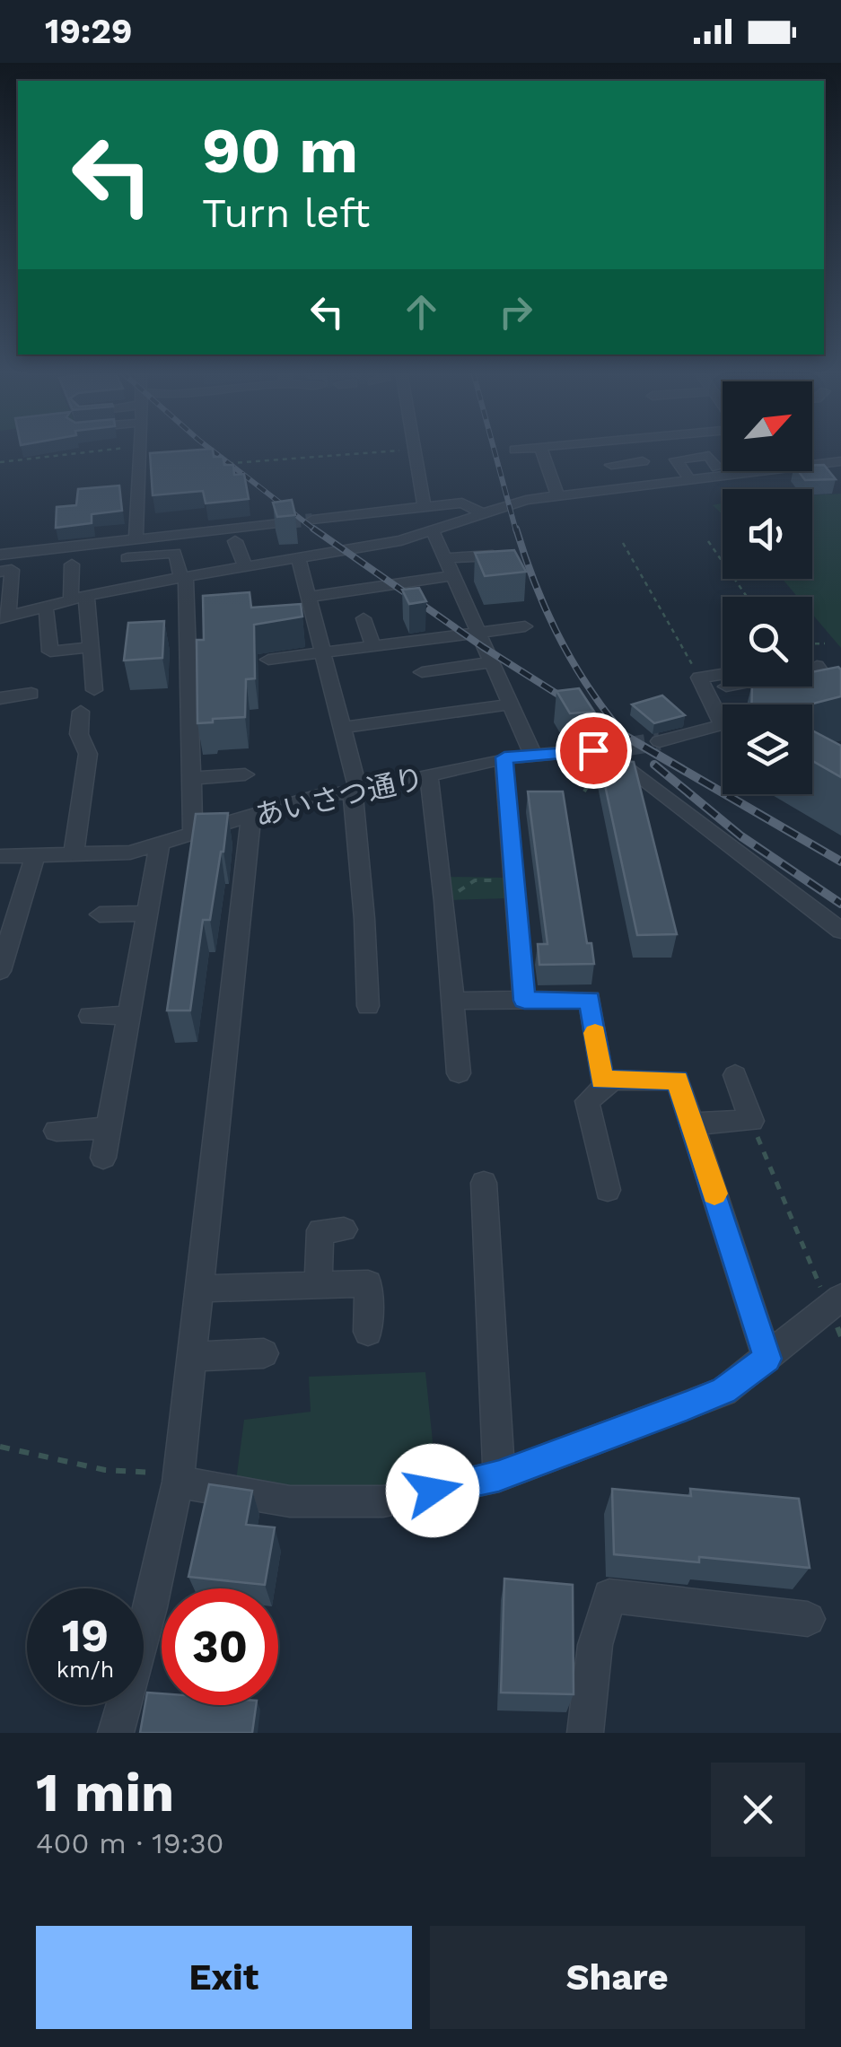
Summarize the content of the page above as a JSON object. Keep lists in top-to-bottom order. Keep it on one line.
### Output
{"streets":{"street":["あいさつ通り"]},"north":"top right","page":{"status":"19:29","turn":["90 m","Turn left"],"speed":"19 km/h","limit":"30","heading":["1 min","400 m · 19:30"],"buttons":["Exit","Share"]}}
